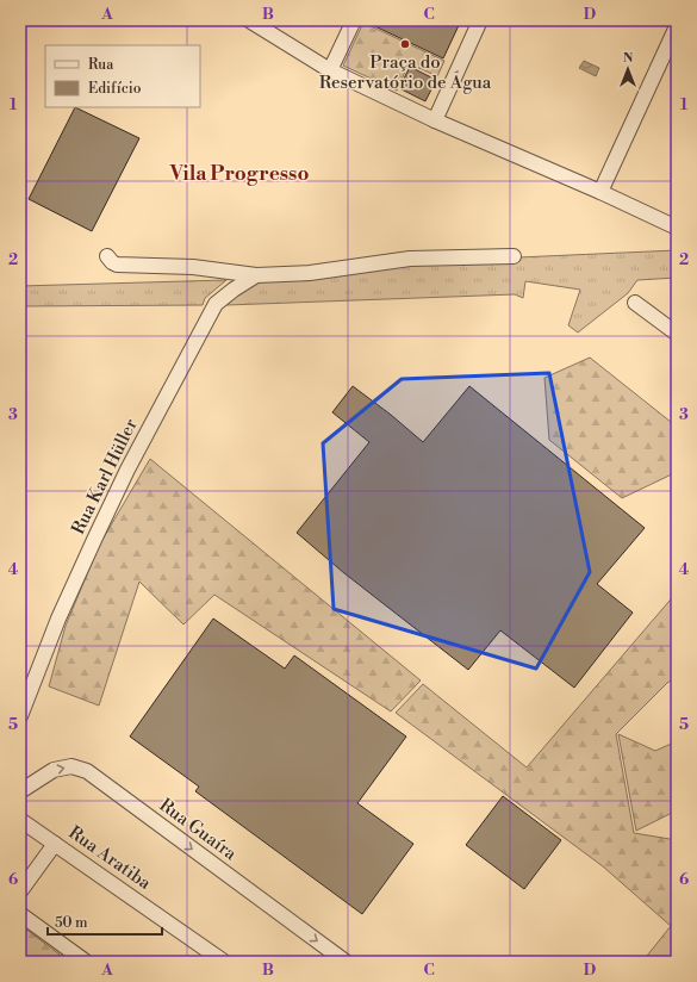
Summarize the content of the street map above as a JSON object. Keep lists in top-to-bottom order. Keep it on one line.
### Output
{"streets":{"street":["Rua Karl Hüller","Rua Guaíra","Rua Aratiba"]},"one_way":["Rua Guaíra"],"districts":["Vila Progresso"],"places":["Praça do Reservatório de Água"],"legend":["Rua","Edifício"],"scale_bar":"50 m","north":"top","grid":{"columns":["A","B","C","D"],"rows":["1","2","3","4","5","6"]}}
